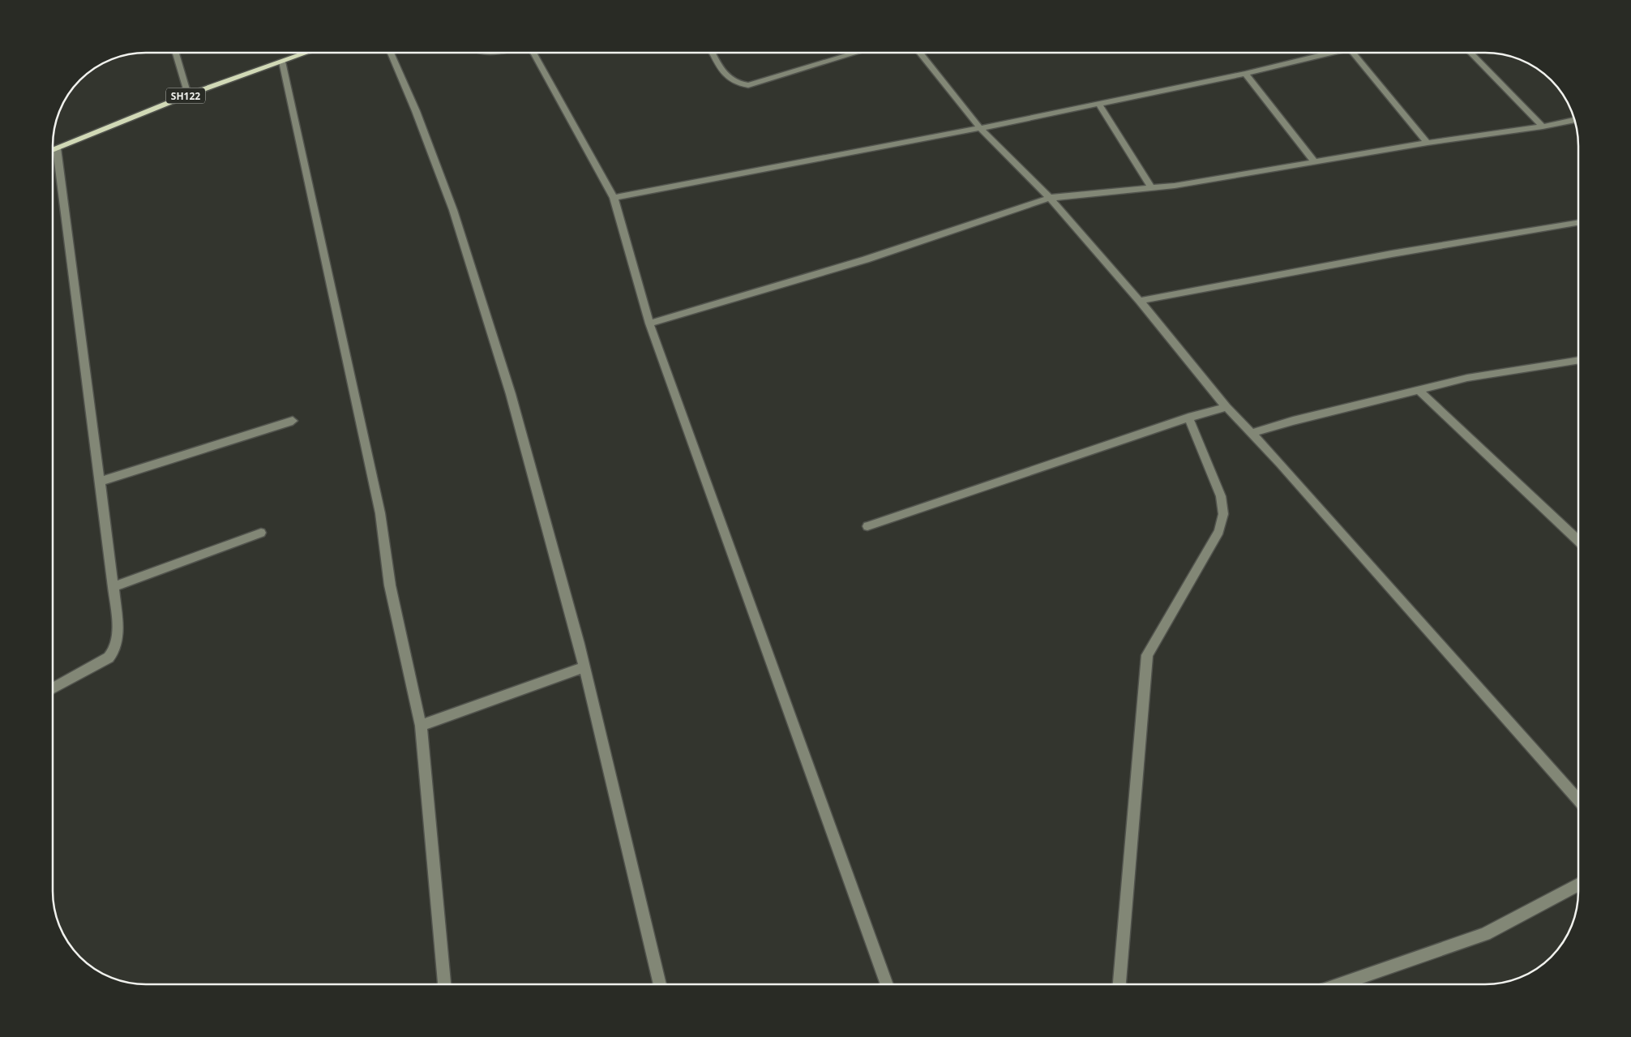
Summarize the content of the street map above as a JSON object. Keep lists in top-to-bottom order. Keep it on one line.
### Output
{"streets":{"main road":["SH122"]}}
